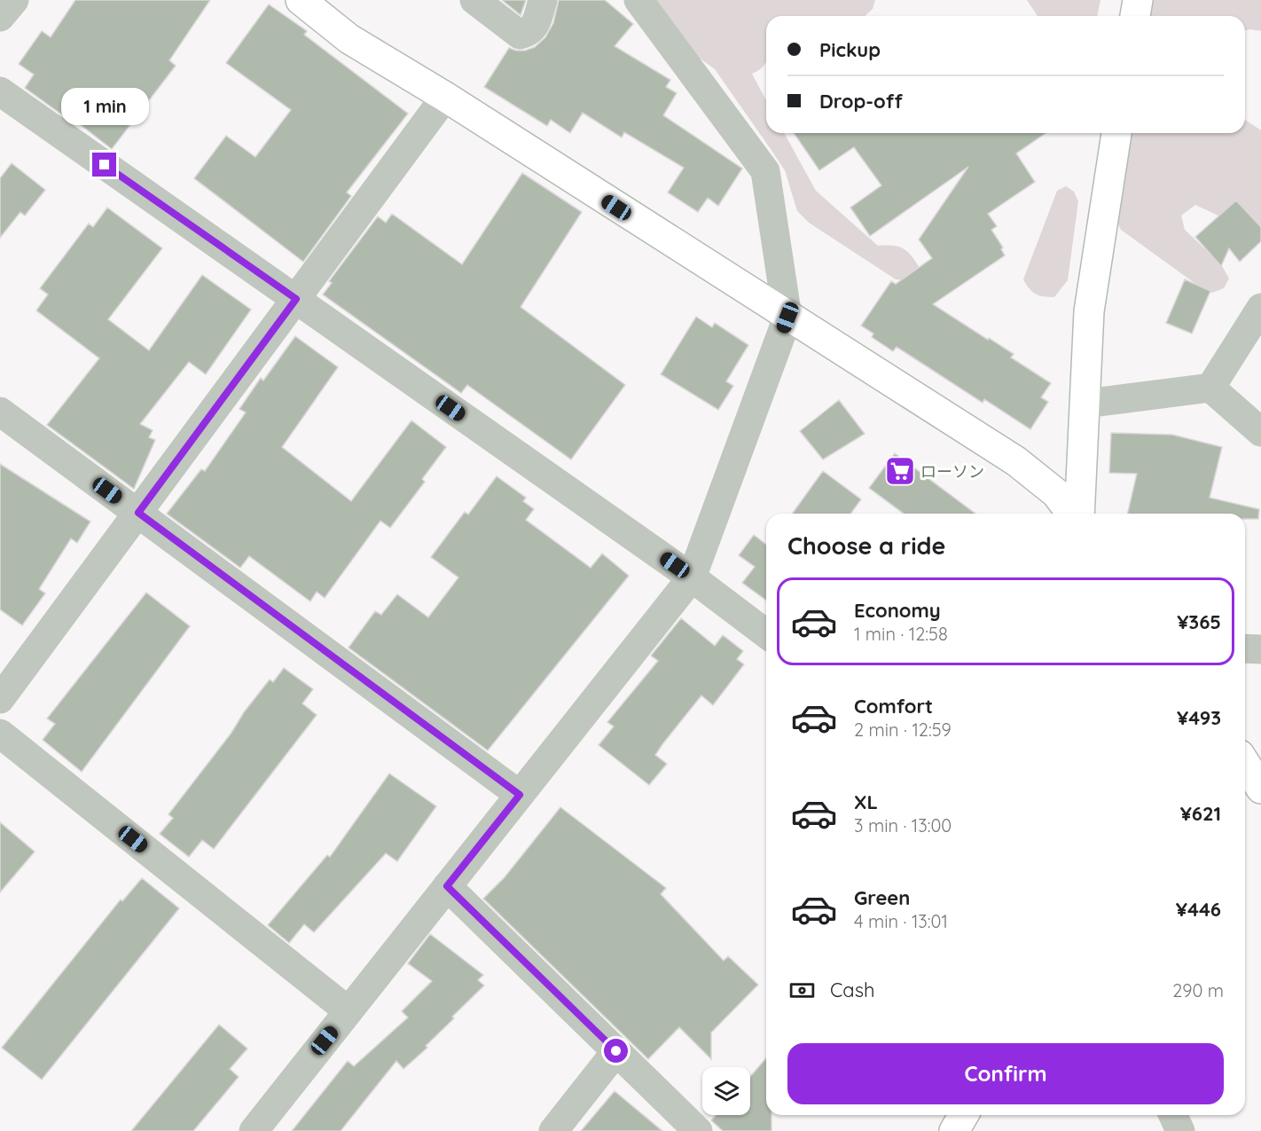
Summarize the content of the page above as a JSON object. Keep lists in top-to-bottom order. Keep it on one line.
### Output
{"places":{"supermarket":["ローソン"]},"page":{"banner":["Pickup","Drop-off"],"bubble":"1 min","heading":"Choose a ride","list":[{"name":"Economy","note":"1 min · 12:58","value":"¥365"},{"name":"Comfort","note":"2 min · 12:59","value":"¥493"},{"name":"XL","note":"3 min · 13:00","value":"¥621"},{"name":"Green","note":"4 min · 13:01","value":"¥446"}],"pay":["Cash","290 m"],"buttons":"Confirm"}}
